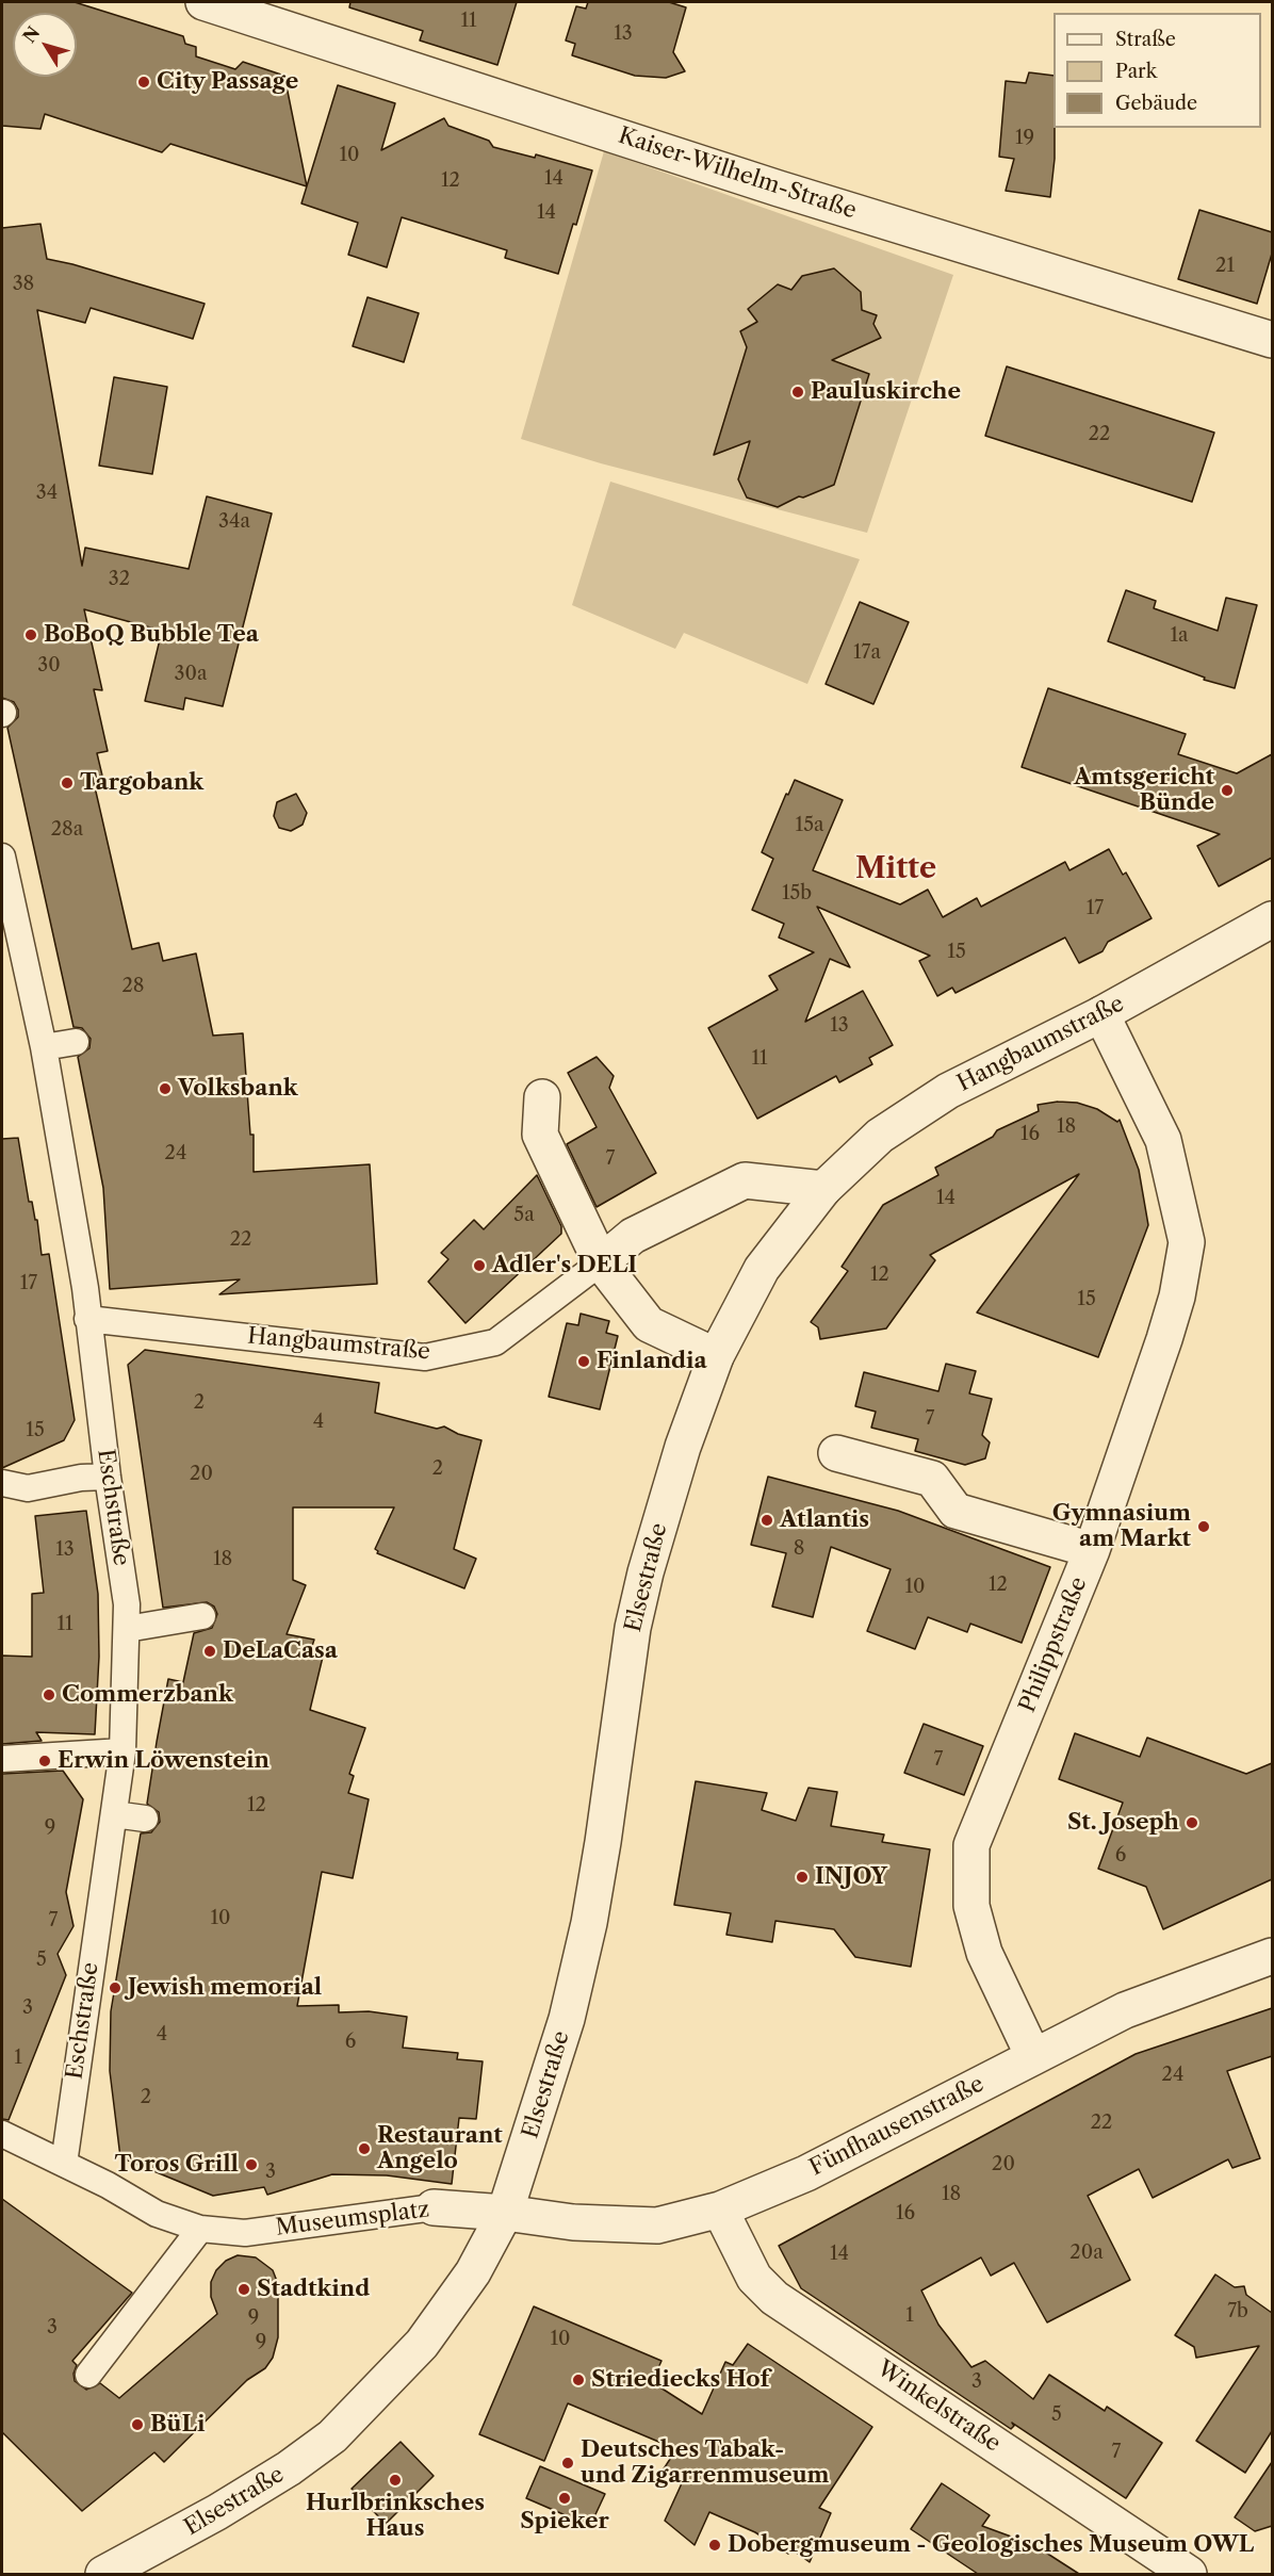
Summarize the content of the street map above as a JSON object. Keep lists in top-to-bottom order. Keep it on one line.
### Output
{"streets":{"street":["Kaiser-Wilhelm-Straße","Hangbaumstraße","Eschstraße","Elsestraße","Philippstraße","Fünfhausenstraße","Museumsplatz","Winkelstraße"]},"crossings":[["Hangbaumstraße","Eschstraße"],["Hangbaumstraße","Elsestraße"],["Hangbaumstraße","Philippstraße"],["Eschstraße","Museumsplatz"],["Elsestraße","Fünfhausenstraße"],["Elsestraße","Museumsplatz"],["Philippstraße","Fünfhausenstraße"],["Fünfhausenstraße","Museumsplatz"],["Fünfhausenstraße","Winkelstraße"]],"districts":["Mitte"],"places":["City Passage","Pauluskirche","BoBoQ Bubble Tea","Targobank","Amtsgericht Bünde","Volksbank","Adler's DELI","Finlandia","Atlantis","Gymnasium am Markt","DeLaCasa","Commerzbank","Erwin Löwenstein","St. Joseph","INJOY","Jewish memorial","Restaurant Angelo","Toros Grill","Stadtkind","Striediecks Hof","BüLi","Deutsches Tabak- und Zigarrenmuseum","Hurlbrinksches Haus","Spieker","Dobergmuseum - Geologisches Museum OWL"],"house_numbers":["11","13","19","10","14","12","14","21","38","22","34","34a","32","1a","17a","30","30a","15a","28a","15b","17","15","28","13","11","18","16","24","7","14","5a","22","12","17","15","2","7","4","15","2","20","8","13","18","12","10","11","7","12","9","6","10","7","5","3","4","6","1","24","2","22","20","3","18","16","20a","14","7b","1","9","3","10","9","3","5","7"],"legend":["Straße","Park","Gebäude"],"north":"top left"}
